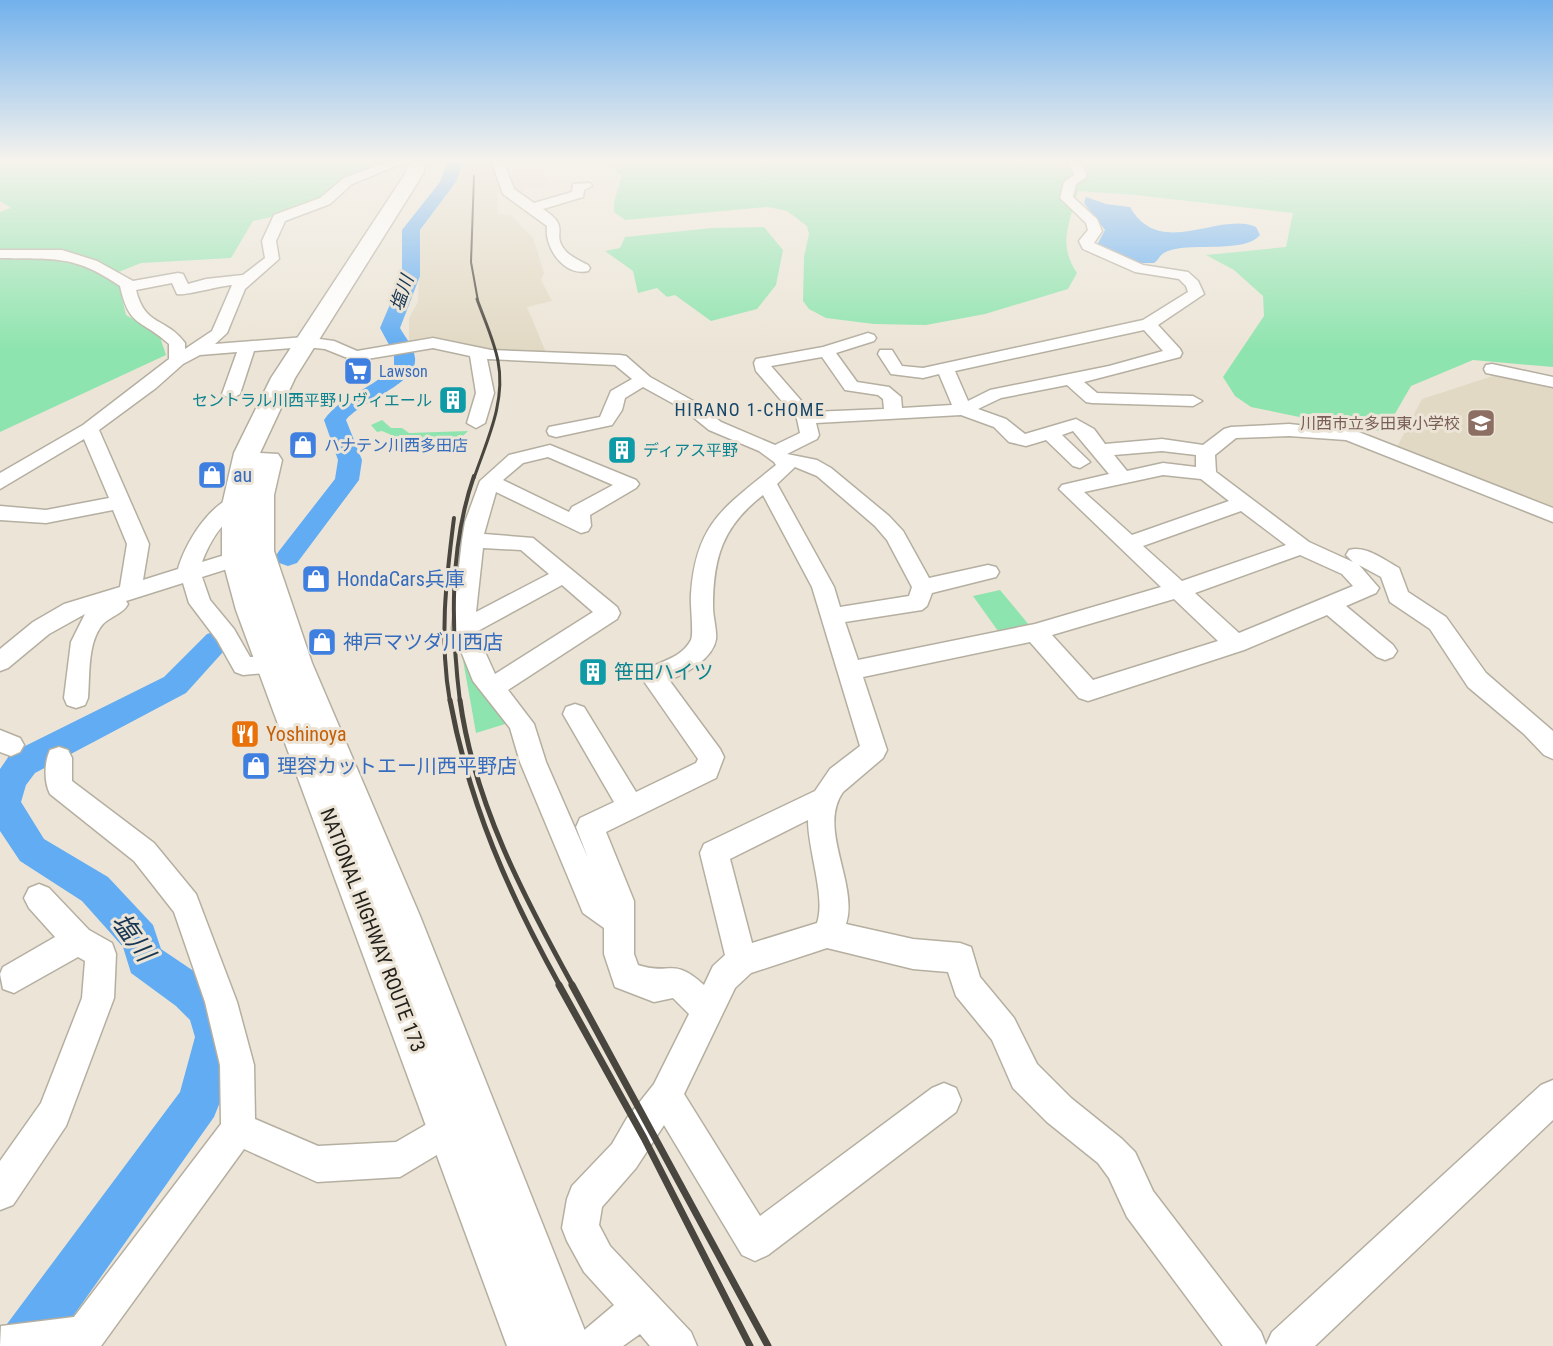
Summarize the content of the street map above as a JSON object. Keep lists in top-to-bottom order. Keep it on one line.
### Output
{"streets":{"highway":["NATIONAL HIGHWAY ROUTE 173"]},"districts":["HIRANO 1-CHOME"],"water":["塩川"],"places":{"supermarket":["Lawson"],"building":["セントラル川西平野リヴィエール","ディアス平野","笹田ハイツ"],"school or university":["川西市立多田東小学校"],"shop":["ハナテン川西多田店","au","HondaCars兵庫","神戸マツダ川西店","理容カットエー川西平野店"],"restaurant":["Yoshinoya"]}}
